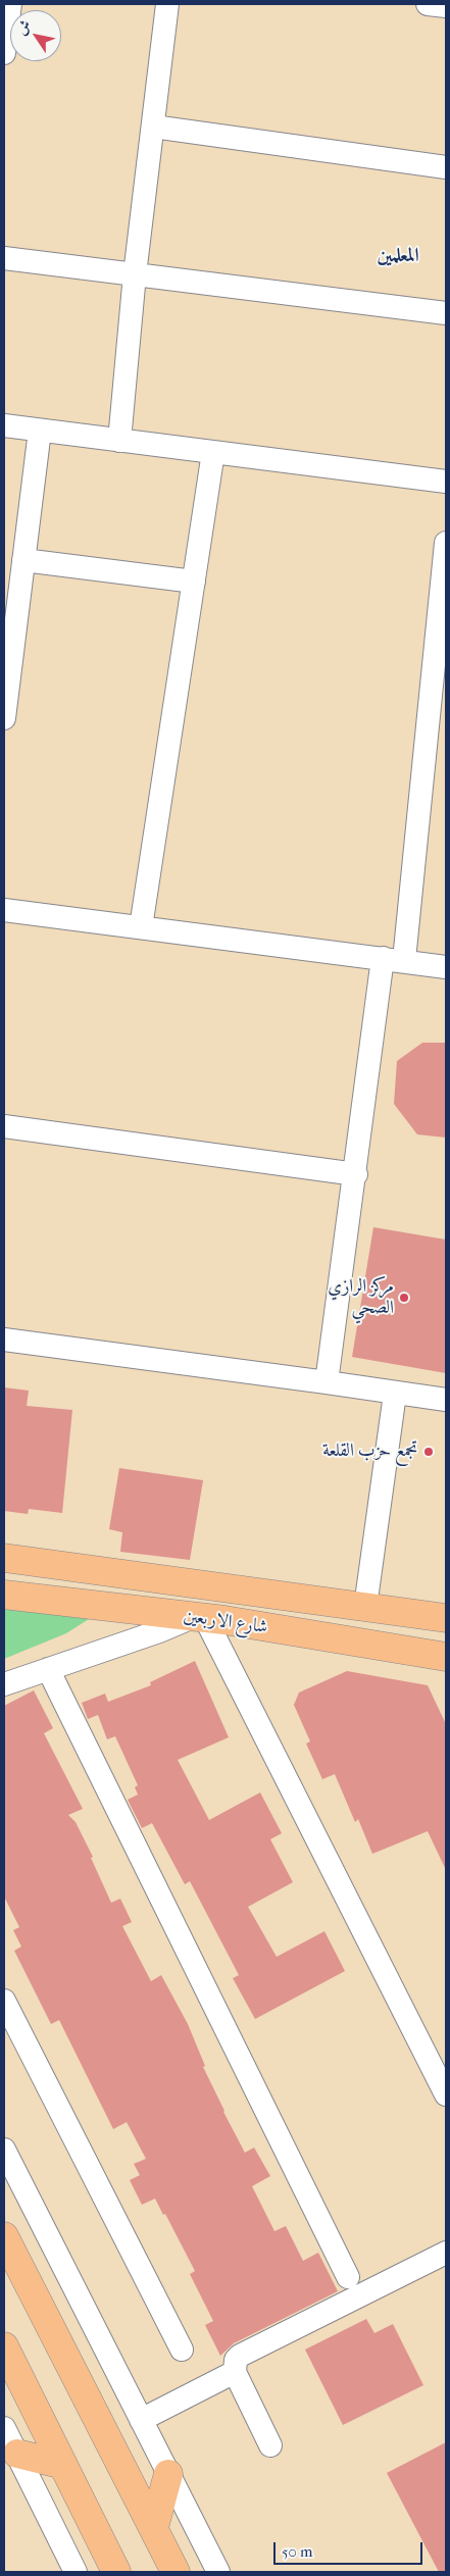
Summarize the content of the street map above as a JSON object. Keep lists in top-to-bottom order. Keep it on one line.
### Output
{"streets":{"main road":["شارع الاربعين"]},"districts":["المعلمين"],"places":["مركز الرازي الصحي","تجمع حزب القلعة"],"scale_bar":"50 m","north":"top left"}
